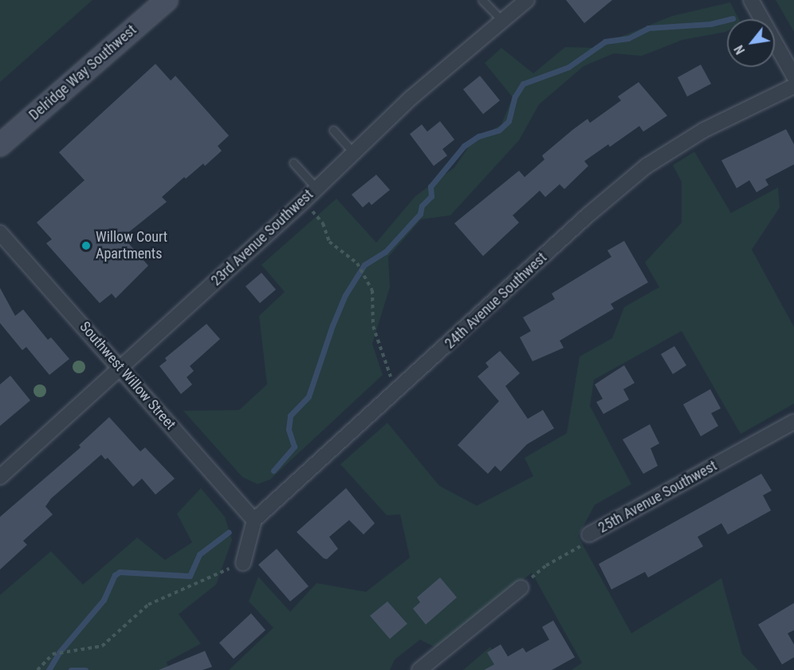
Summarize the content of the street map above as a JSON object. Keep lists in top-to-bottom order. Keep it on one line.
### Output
{"streets":{"main road":["Delridge Way Southwest"],"street":["23rd Avenue Southwest","24th Avenue Southwest","Southwest Willow Street","25th Avenue Southwest"]},"crossings":[["23rd Avenue Southwest","Southwest Willow Street"],["24th Avenue Southwest","Southwest Willow Street"]],"places":["Willow Court Apartments"],"north":"bottom left"}
